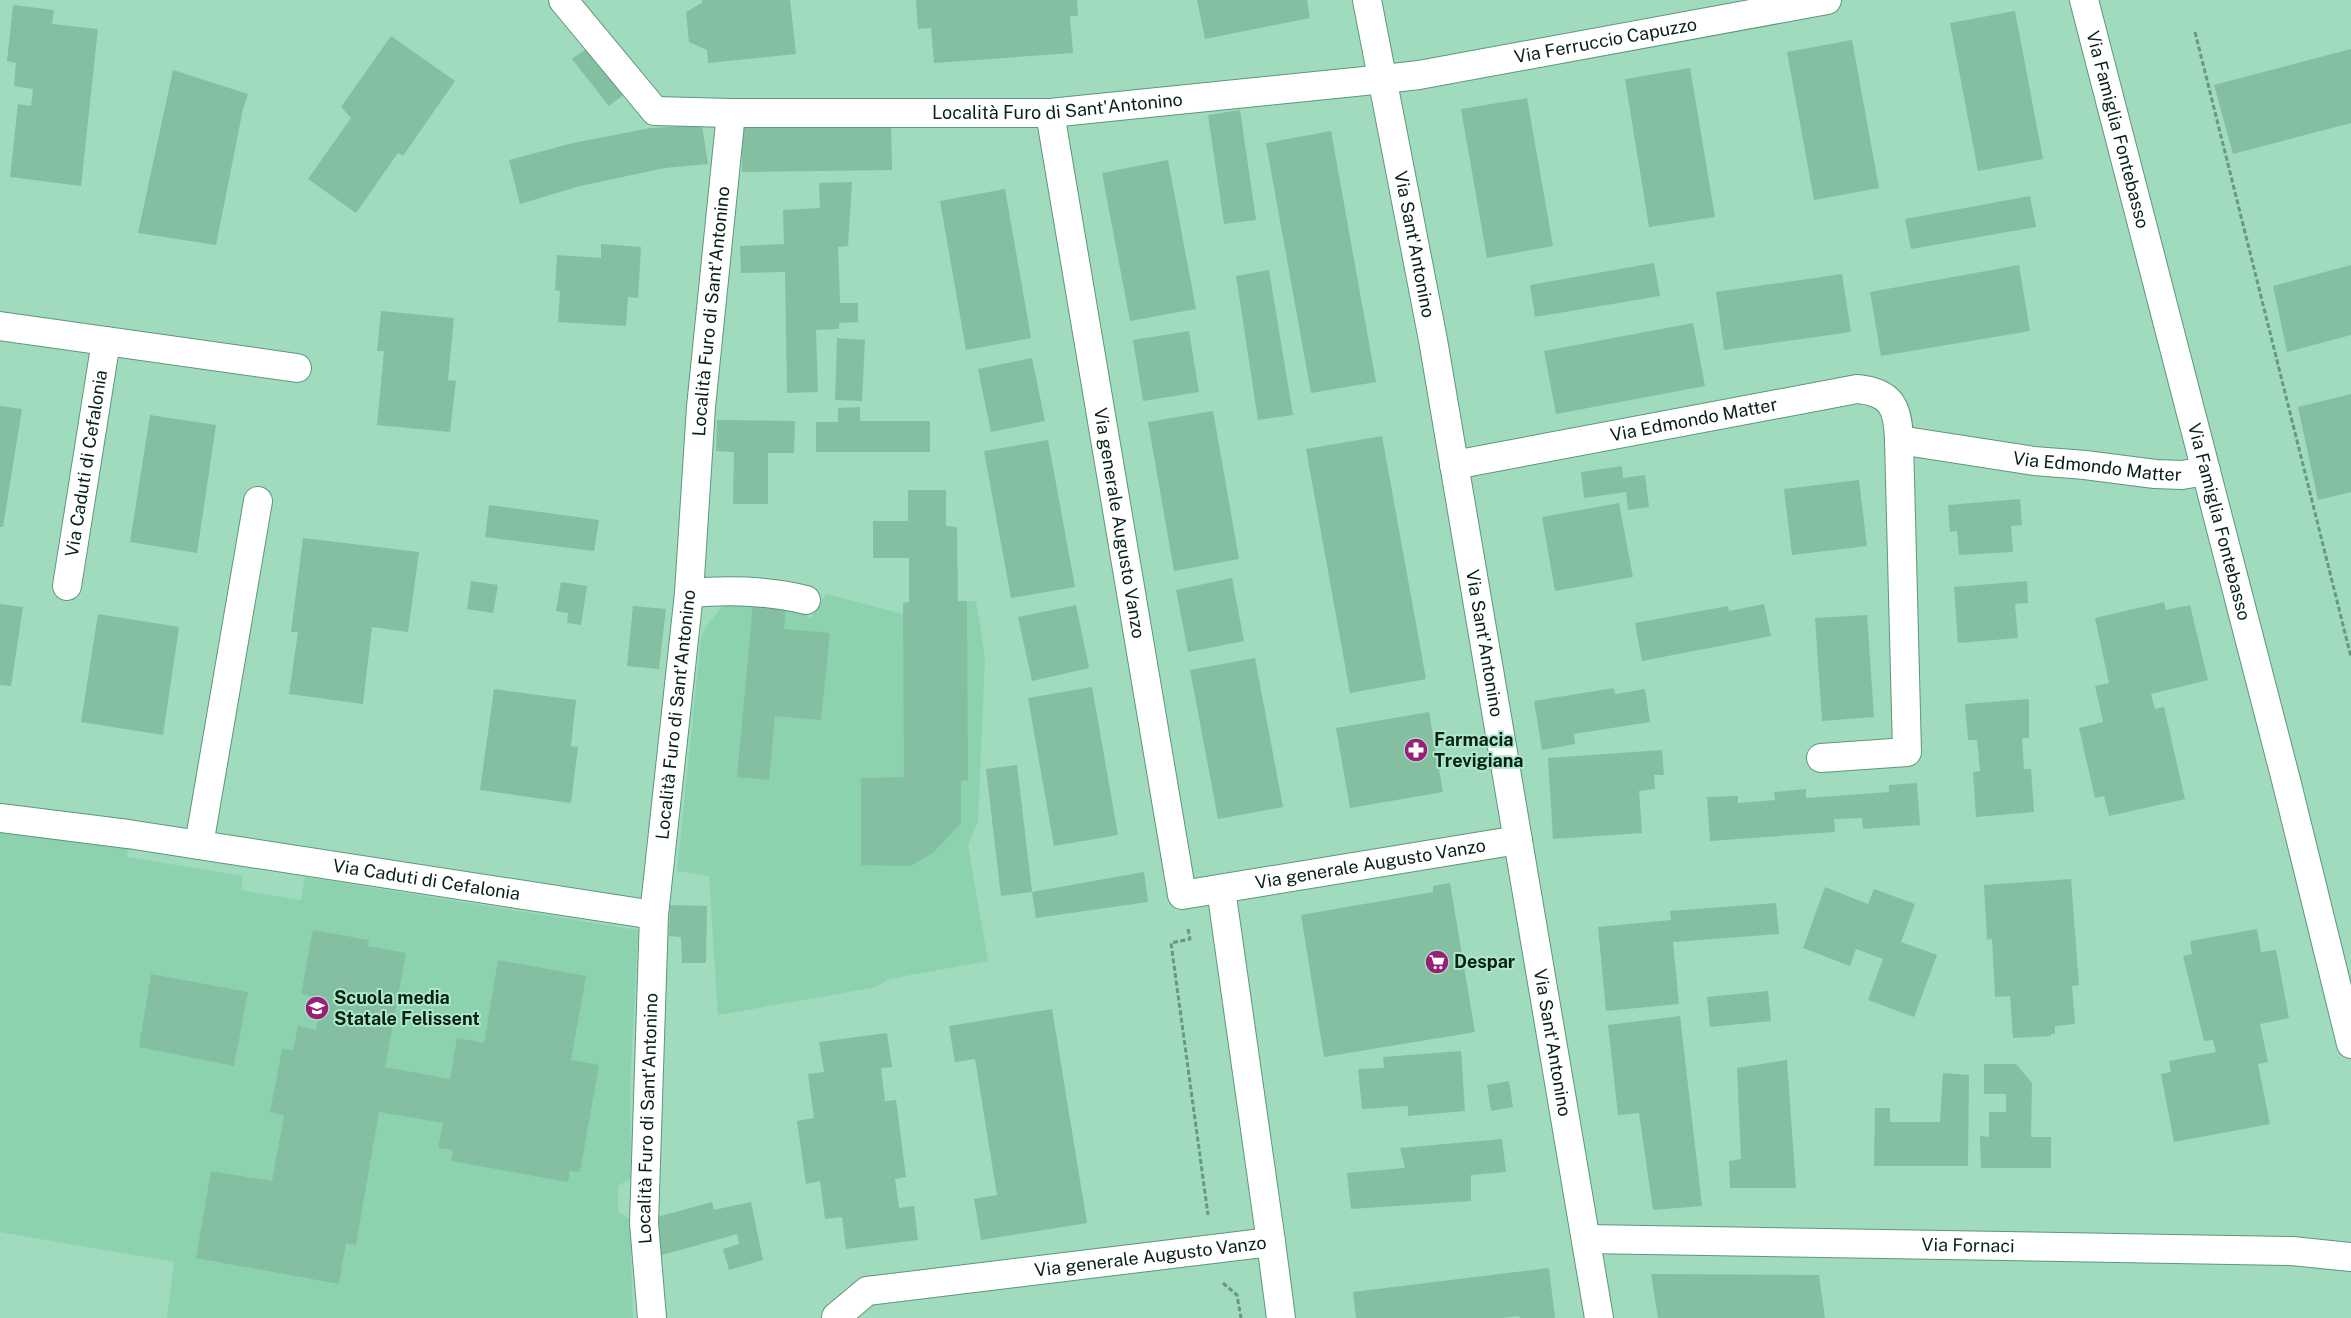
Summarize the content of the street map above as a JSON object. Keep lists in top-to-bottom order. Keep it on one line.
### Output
{"streets":{"street":["Via Ferruccio Capuzzo","Località Furo di Sant'Antonino","Via Famiglia Fontebasso","Via Sant'Antonino","Via Edmondo Matter","Via Caduti di Cefalonia","Via generale Augusto Vanzo","Via Fornaci"]},"crossings":[["Via Ferruccio Capuzzo","Località Furo di Sant'Antonino"],["Via Ferruccio Capuzzo","Via Sant'Antonino"],["Località Furo di Sant'Antonino","Via Sant'Antonino"],["Località Furo di Sant'Antonino","Via Caduti di Cefalonia"],["Località Furo di Sant'Antonino","Via generale Augusto Vanzo"],["Via Famiglia Fontebasso","Via Edmondo Matter"],["Via Sant'Antonino","Via Edmondo Matter"],["Via Sant'Antonino","Via generale Augusto Vanzo"],["Via Sant'Antonino","Via Fornaci"]],"places":{"pharmacy":["Farmacia Trevigiana"],"supermarket":["Despar"],"school or university":["Scuola media Statale Felissent"]}}
